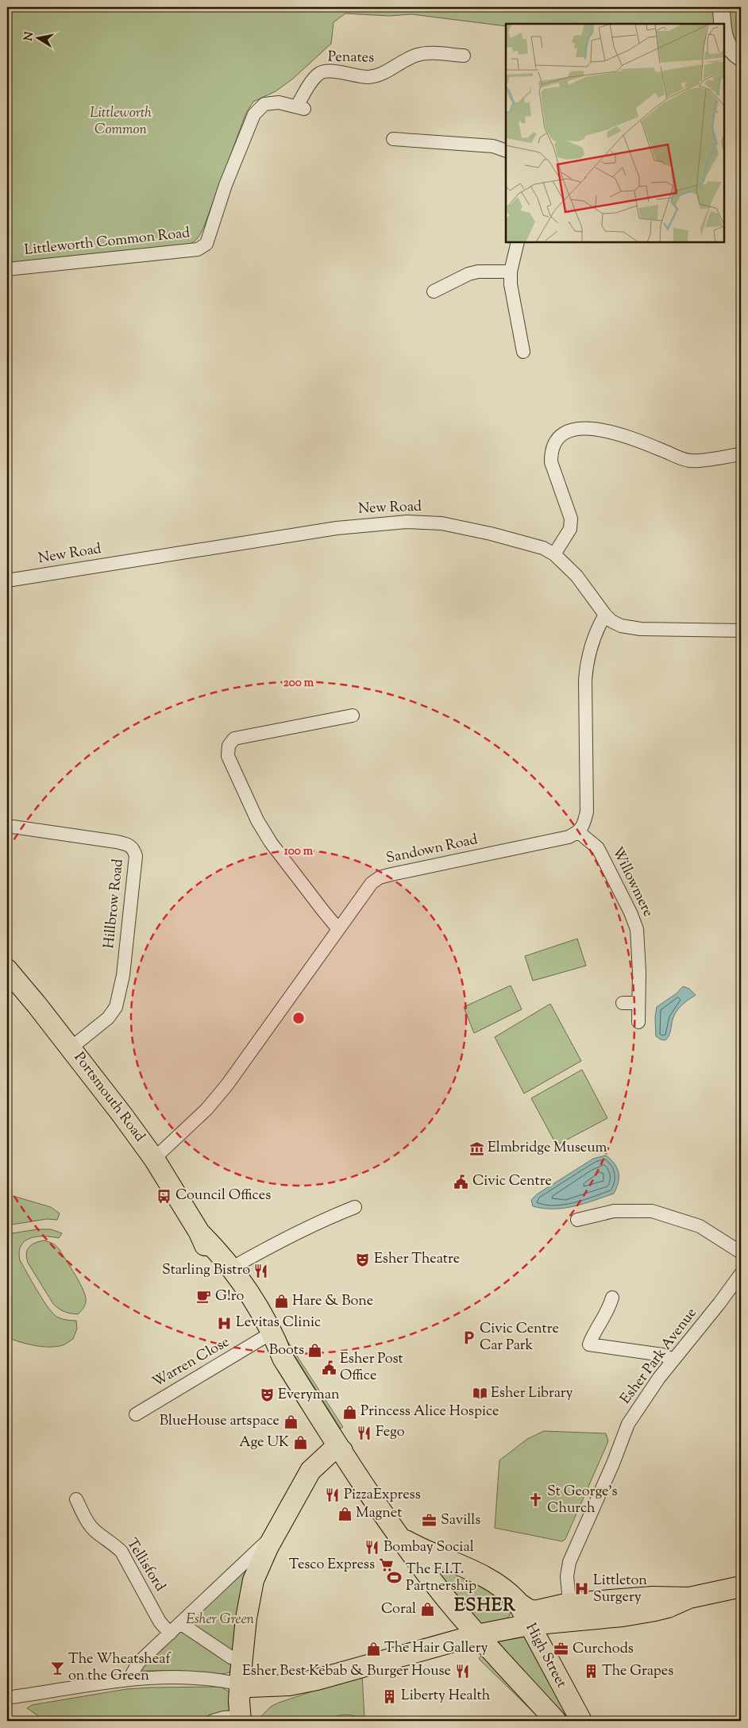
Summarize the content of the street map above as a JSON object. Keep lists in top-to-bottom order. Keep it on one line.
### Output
{"streets":{"main road":["Portsmouth Road","High Street"],"street":["Penates","Littleworth Common Road","New Road","Sandown Road","Willowmere","Hillbrow Road","Esher Park Avenue","Warren Close","Tellisford"]},"crossings":[["Penates","Littleworth Common Road"],["Sandown Road","Willowmere"],["Sandown Road","Portsmouth Road"],["Hillbrow Road","Portsmouth Road"],["Portsmouth Road","High Street"],["Warren Close","High Street"]],"districts":["ESHER"],"parks":["Littleworth Common","Esher Green"],"places":{"museum":["Elmbridge Museum"],"public building":["Civic Centre","Esher Post Office"],"bus stop":["Council Offices"],"theatre":["Esher Theatre","Everyman"],"restaurant":["Starling Bistro","Fego","PizzaExpress","Bombay Social","Esher Best Kebab & Burger House"],"cafe":["G!ro"],"shop":["Hare & Bone","Boots","Princess Alice Hospice","BlueHouse artspace","Age UK","Magnet","Coral","The Hair Gallery"],"hospital":["Levitas Clinic","Littleton Surgery"],"parking":["Civic Centre Car Park"],"library":["Esher Library"],"church":["St George's Church"],"office":["Savills","Curchods"],"supermarket":["Tesco Express"],"sports":["The F.I.T. Partnership"],"bar":["The Wheatsheaf on the Green"],"building":["The Grapes","Liberty Health"]},"north":"left","rings":["200 m","100 m"]}
